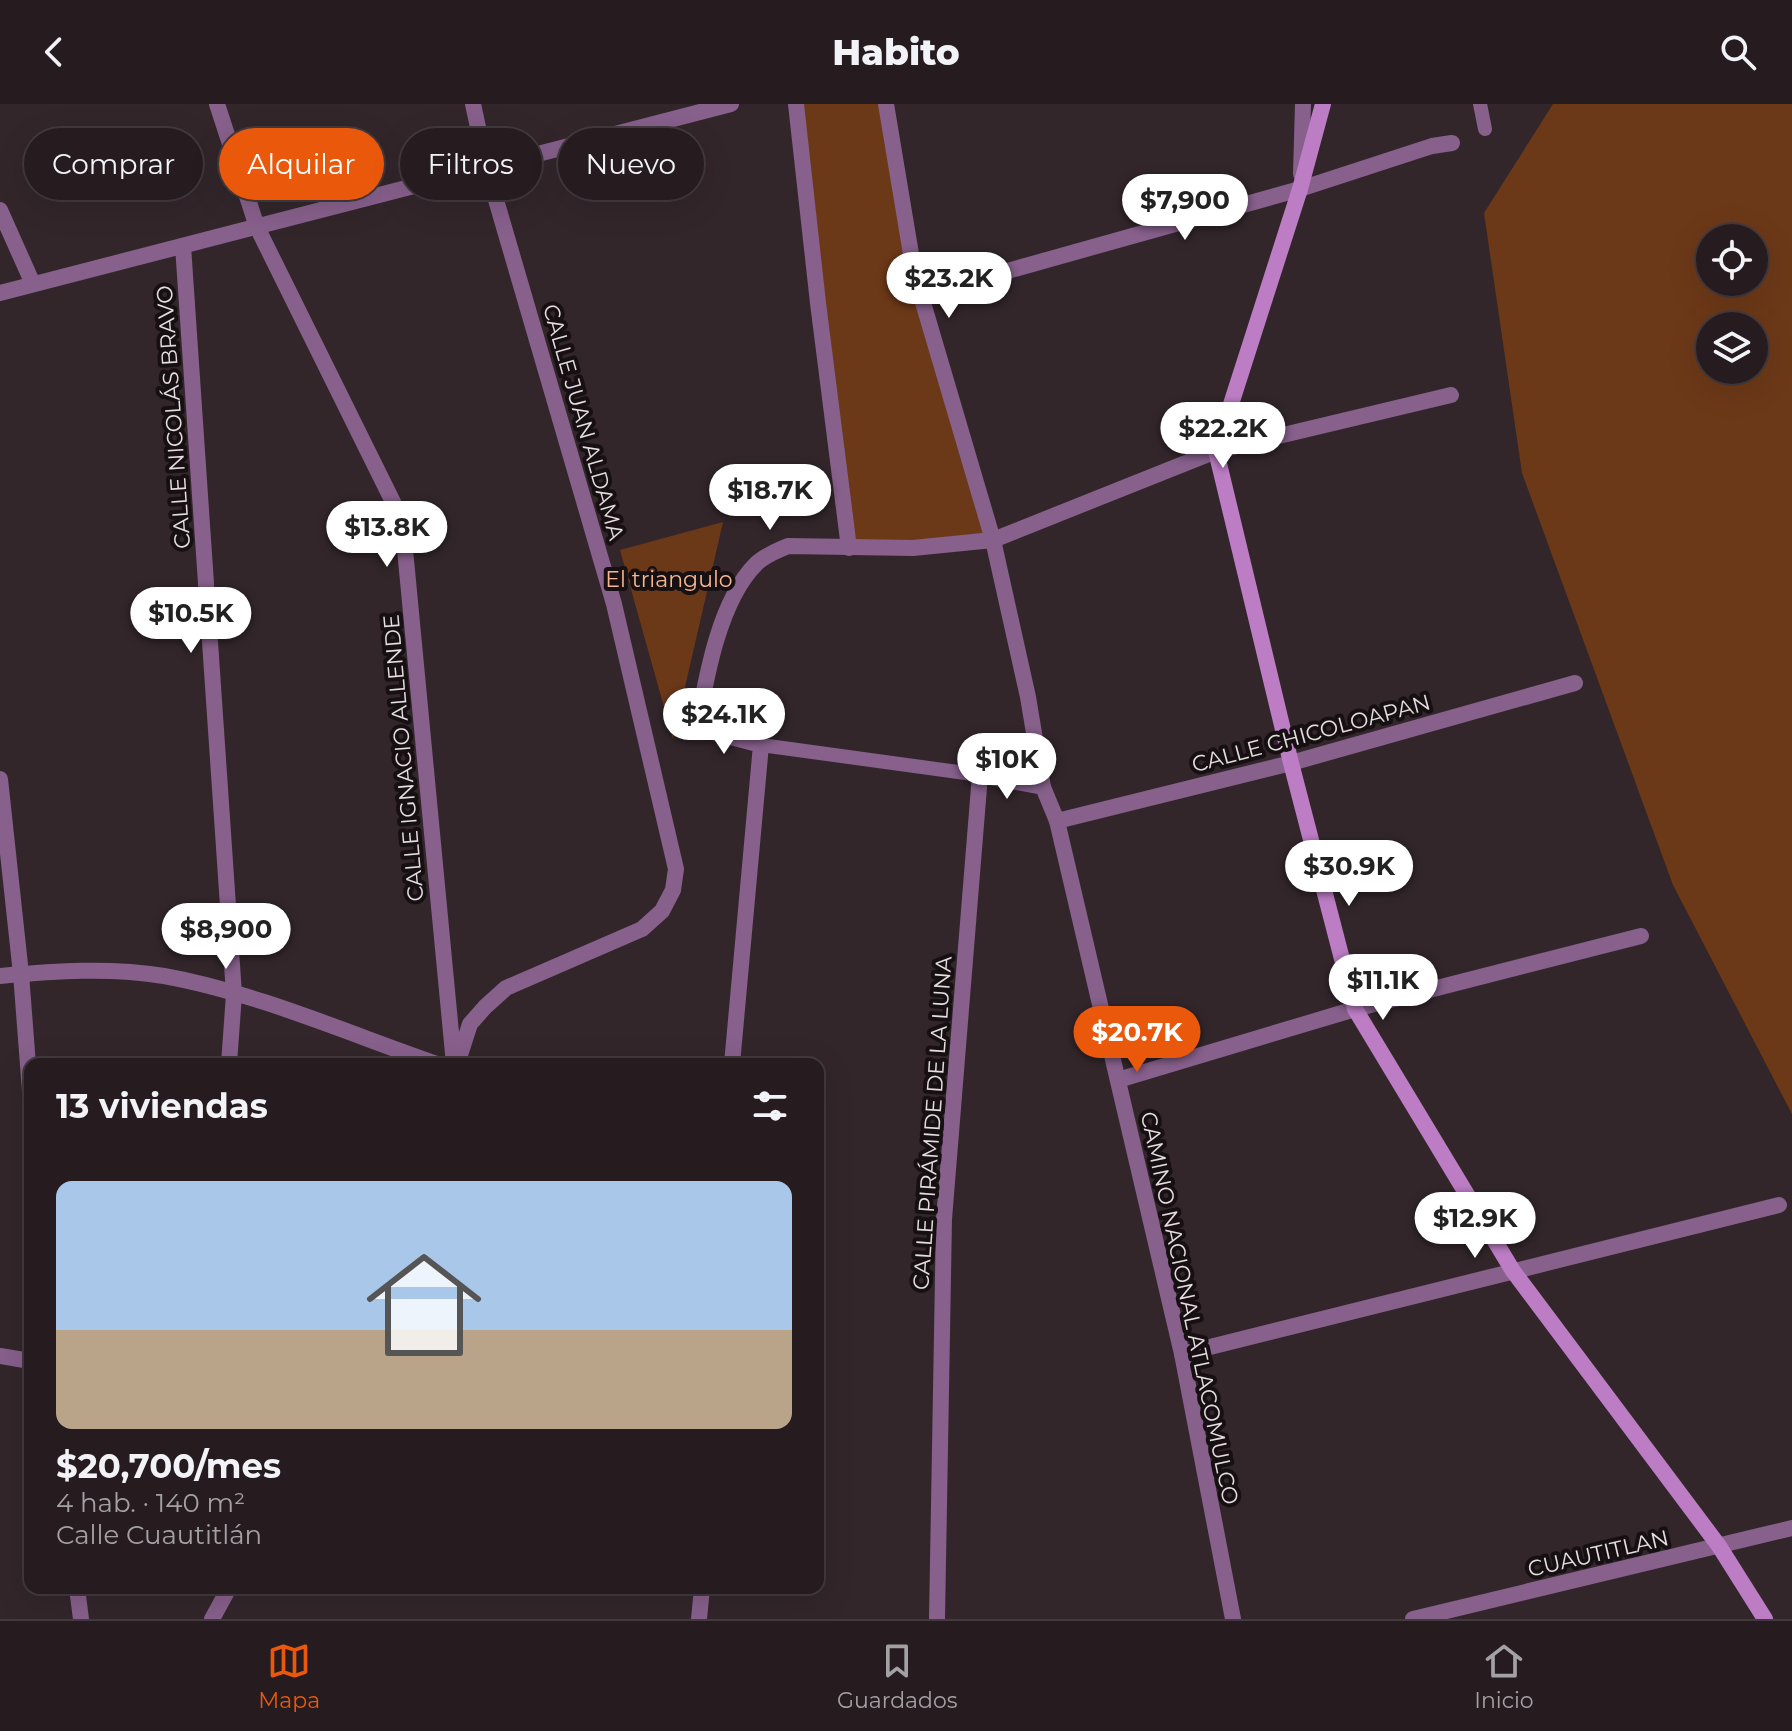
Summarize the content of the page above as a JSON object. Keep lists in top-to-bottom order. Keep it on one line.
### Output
{"streets":{"street":["CALLE NICOLÁS BRAVO","CALLE JUAN ALDAMA","CALLE CHICOLOAPAN","CALLE IGNACIO ALLENDE","CALLE PIRÁMIDE DE LA LUNA","CAMINO NACIONAL ATLACOMULCO","CUAUTITLAN"]},"crossings":[["CALLE CHICOLOAPAN","CAMINO NACIONAL ATLACOMULCO"]],"parks":["El triangulo"],"page":{"header":"Habito","chip":["Comprar","Alquilar","Filtros","Nuevo"],"price":["$7,900","$23.2K","$22.2K","$18.7K","$13.8K","$10.5K","$24.1K","$10K","$30.9K","$8,900","$11.1K","$20.7K","$12.9K"],"heading":"13 viviendas","list":[{"name":"$20,700/mes","note":"4 hab. · 140 m² · Calle Cuautitlán"}],"tabs":["Mapa","Guardados","Inicio"]}}
